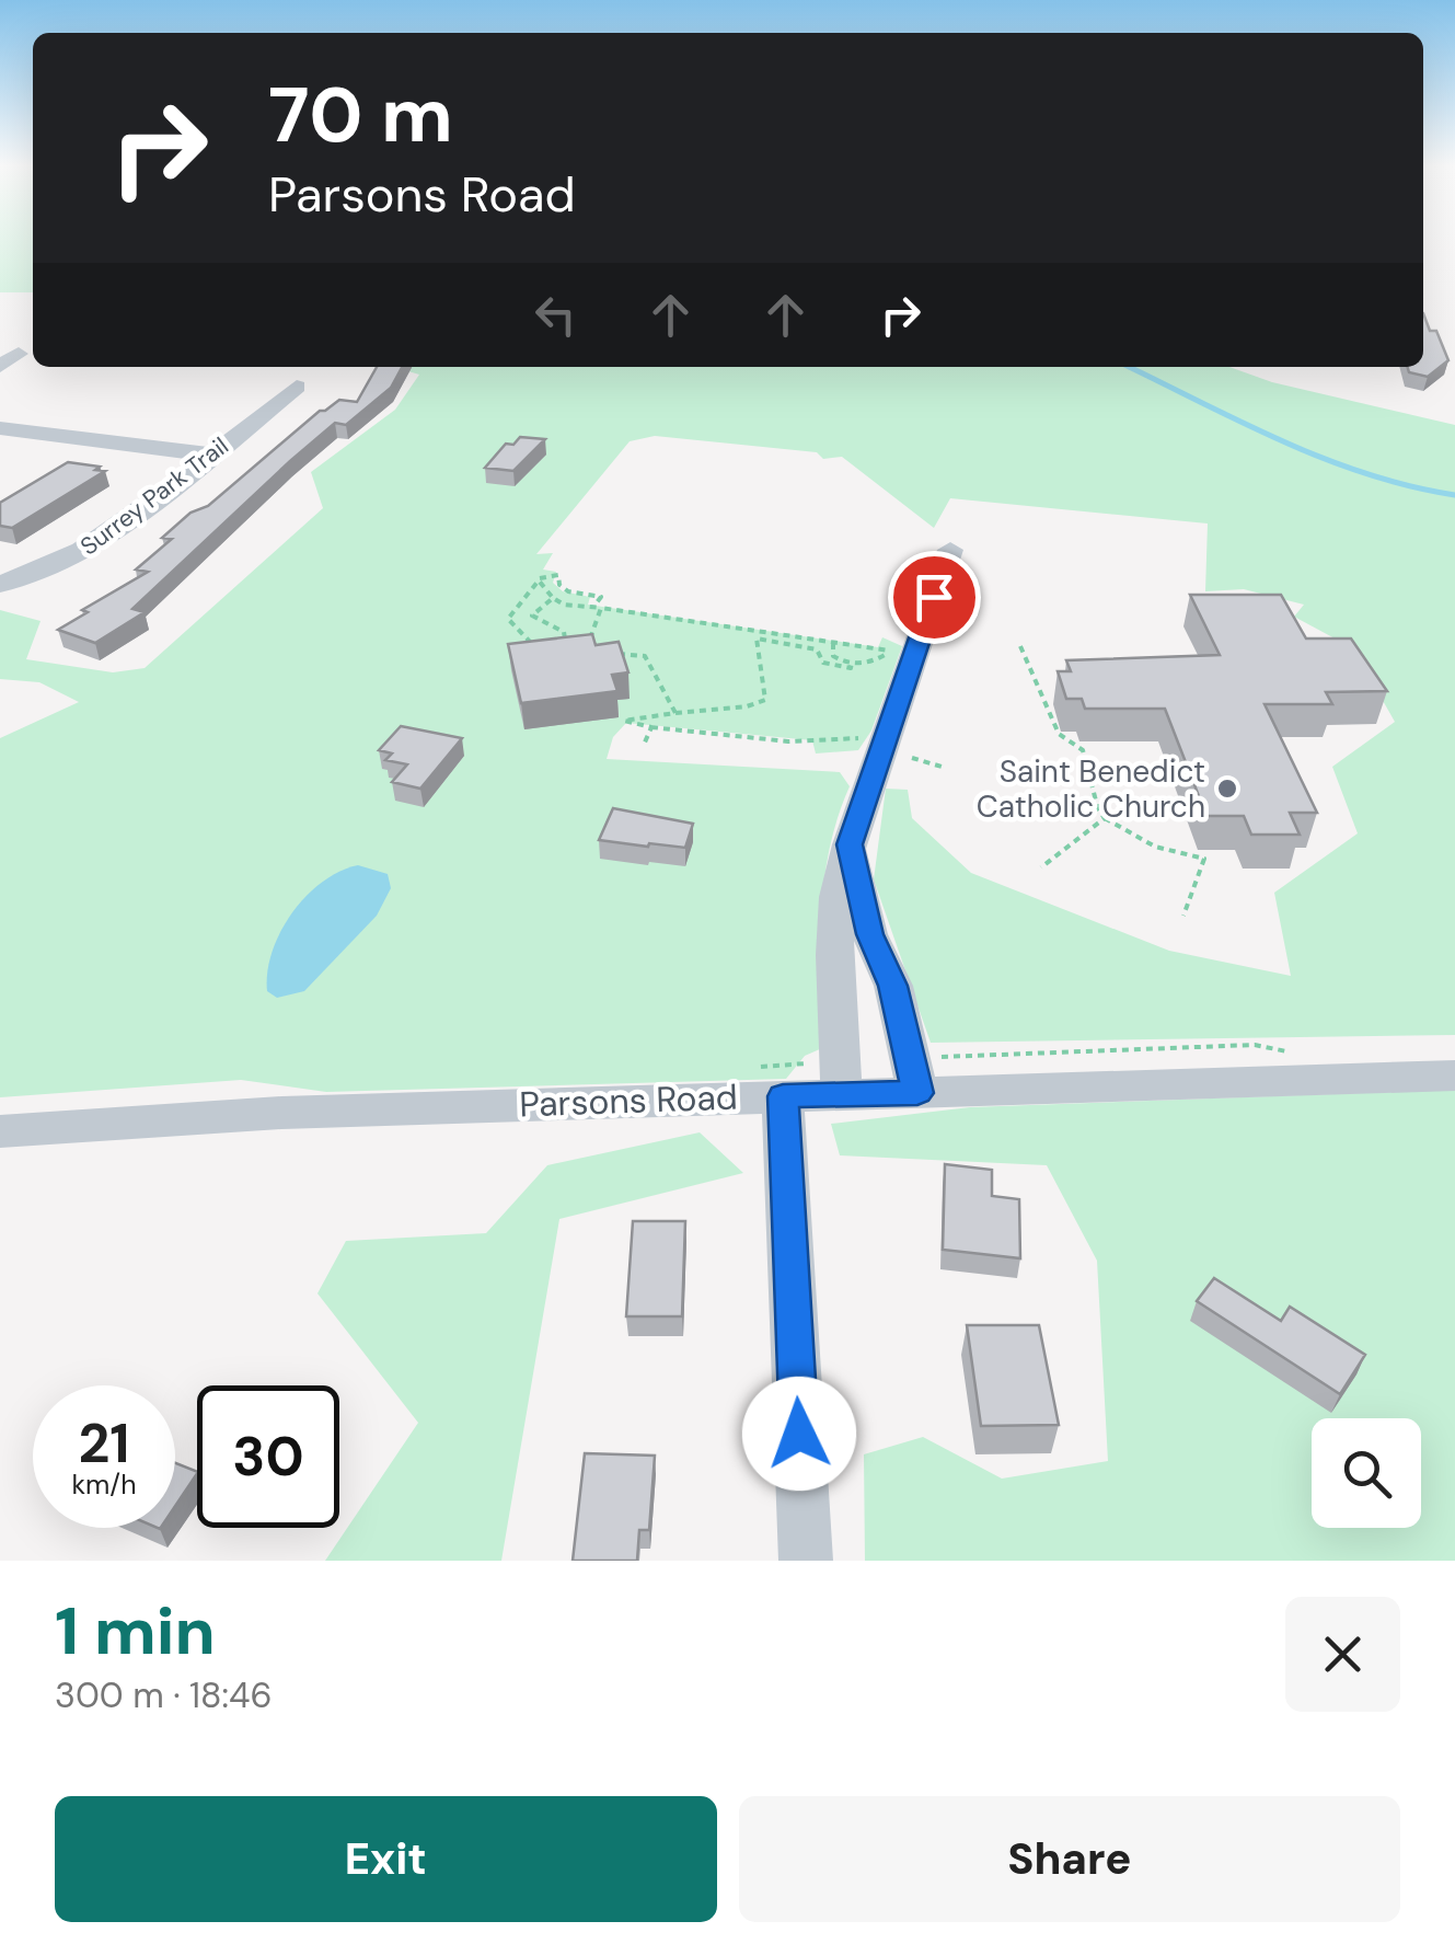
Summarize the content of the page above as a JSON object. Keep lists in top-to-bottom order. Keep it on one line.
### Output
{"streets":{"street":["Surrey Park Trail","Parsons Road"]},"places":["Saint Benedict Catholic Church"],"page":{"turn":["70 m","Parsons Road"],"speed":"21 km/h","limit":"30","heading":["1 min","300 m · 18:46"],"buttons":["Exit","Share"]}}
